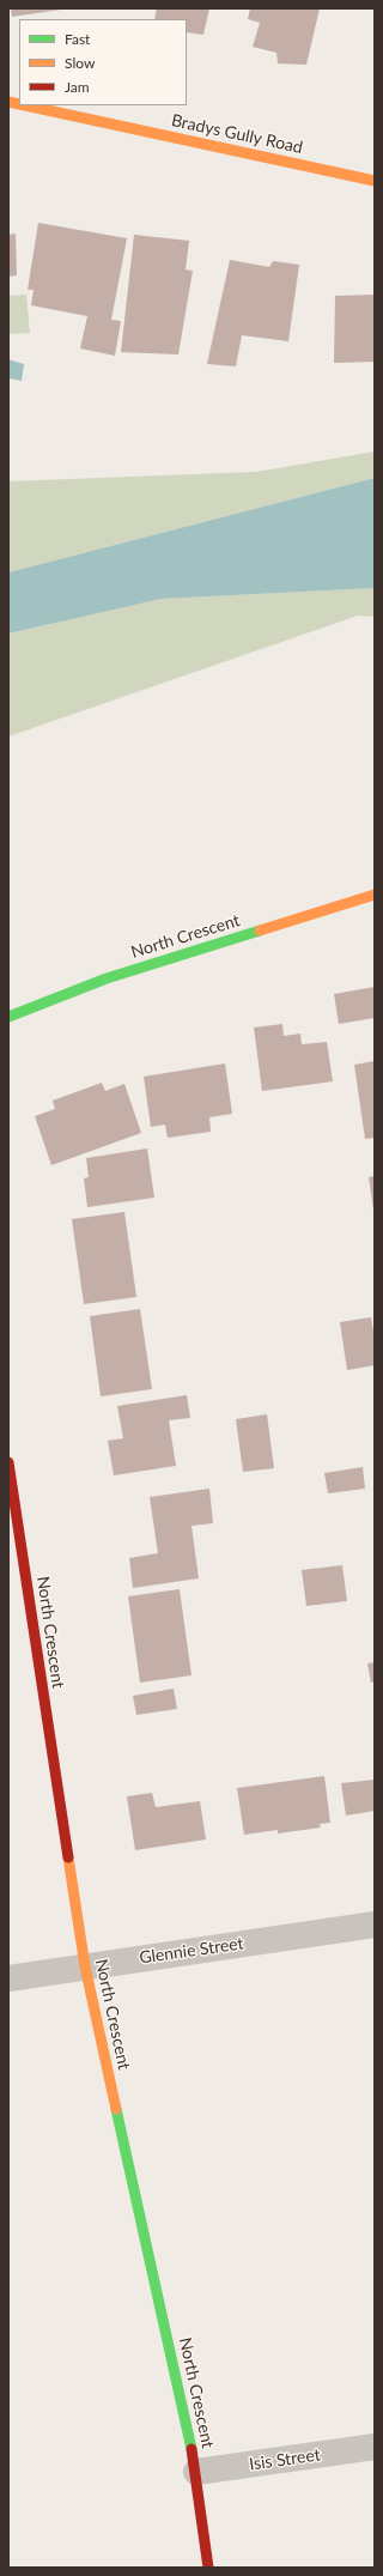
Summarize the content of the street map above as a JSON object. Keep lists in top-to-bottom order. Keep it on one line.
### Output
{"streets":{"street":["Bradys Gully Road","North Crescent","Glennie Street","Isis Street"]},"crossings":[["North Crescent","Glennie Street"],["North Crescent","Isis Street"]],"legend":["Fast","Slow","Jam"]}
